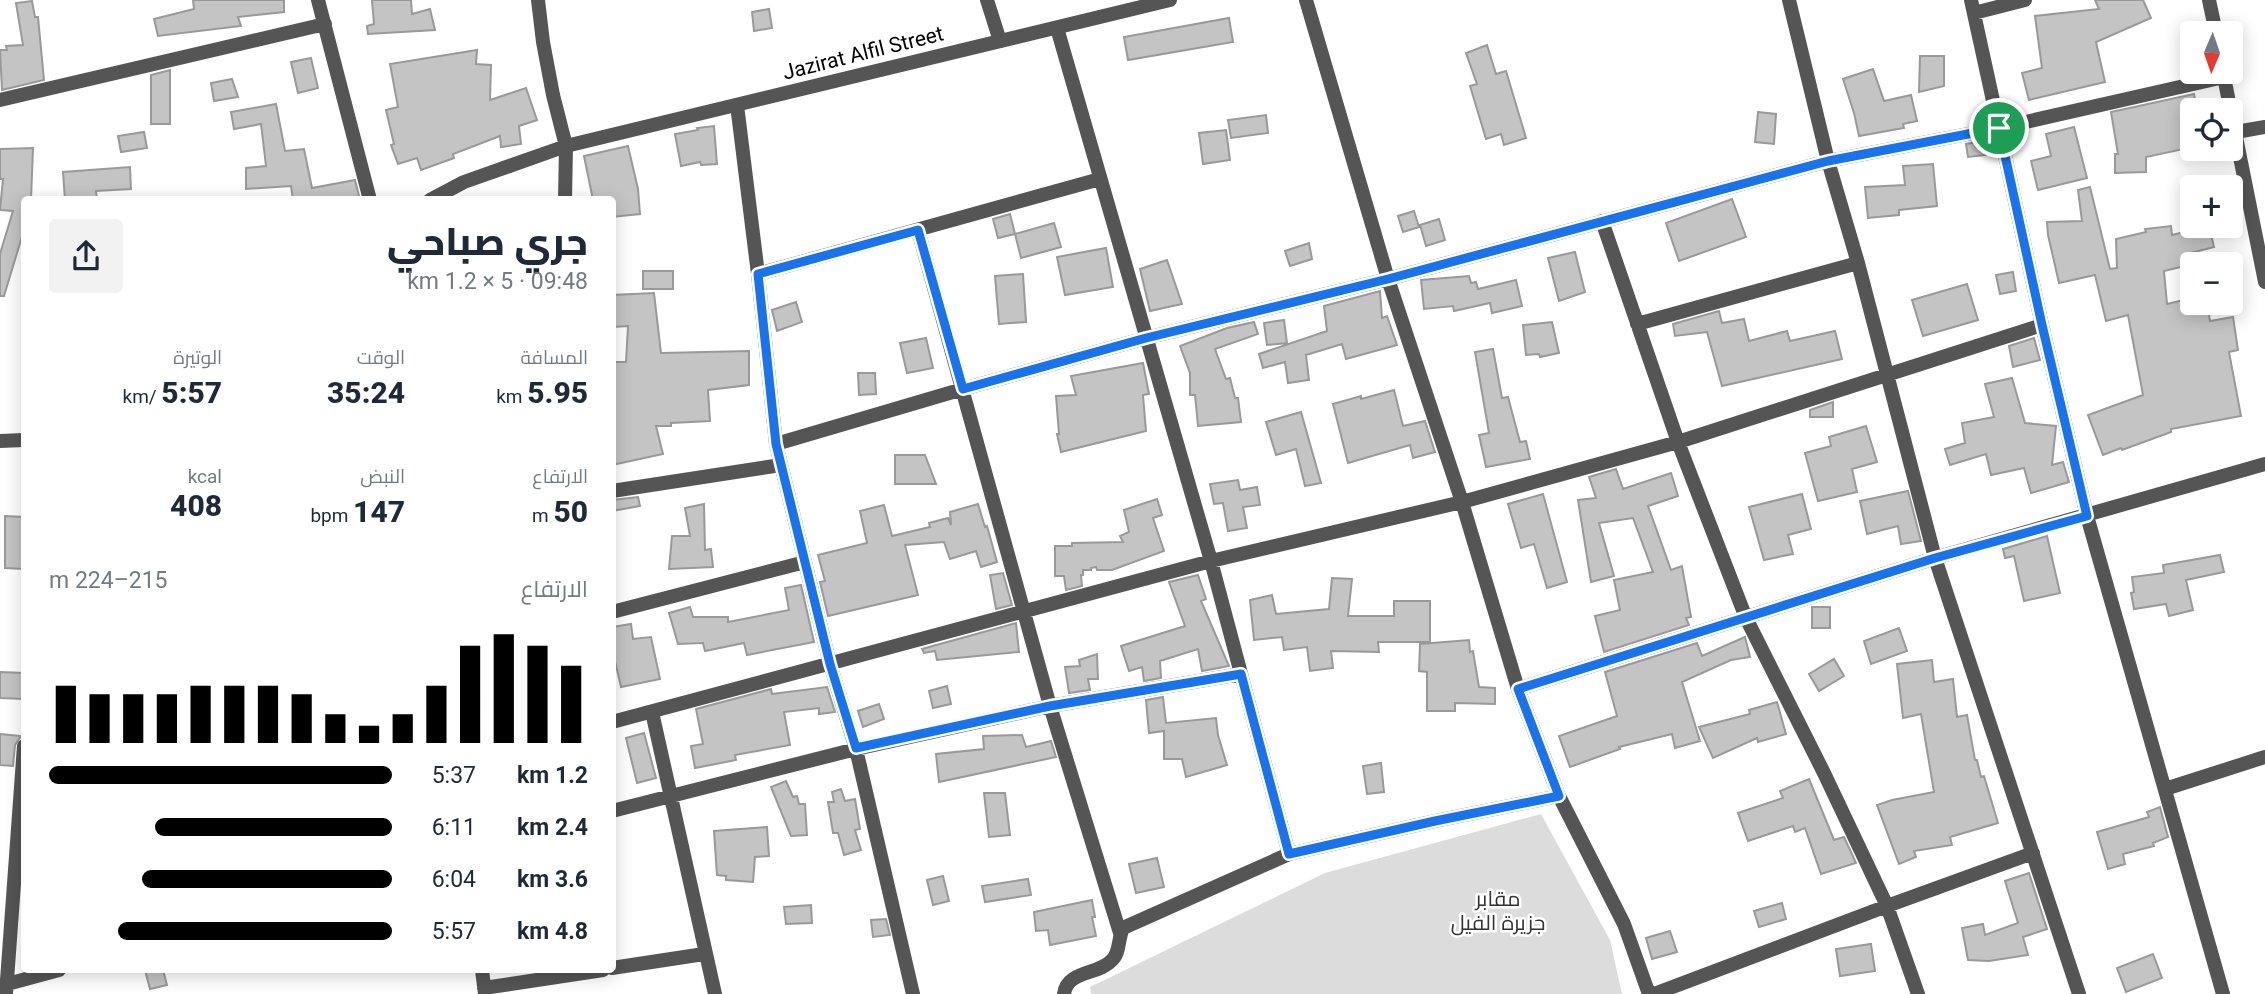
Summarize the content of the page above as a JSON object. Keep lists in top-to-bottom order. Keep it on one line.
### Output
{"streets":{"street":["Jazirat Alfil Street"]},"parks":["مقابر جزيرة الفيل"],"north":"bottom","page":{"map_buttons":["+","−"],"heading":["جري صباحي","09:48 · 5 × 1.2 km"],"stats":[["المسافة","5.95 km"],["الوقت","35:24"],["الوتيرة","5:57 /km"],["الارتفاع","50 m"],["النبض","147 bpm"],["kcal","408"]],"chart":["الارتفاع","215–224 m"],"list":[{"name":"1.2 km","note":"5:37"},{"name":"2.4 km","note":"6:11"},{"name":"3.6 km","note":"6:04"},{"name":"4.8 km","note":"5:57"}]}}
